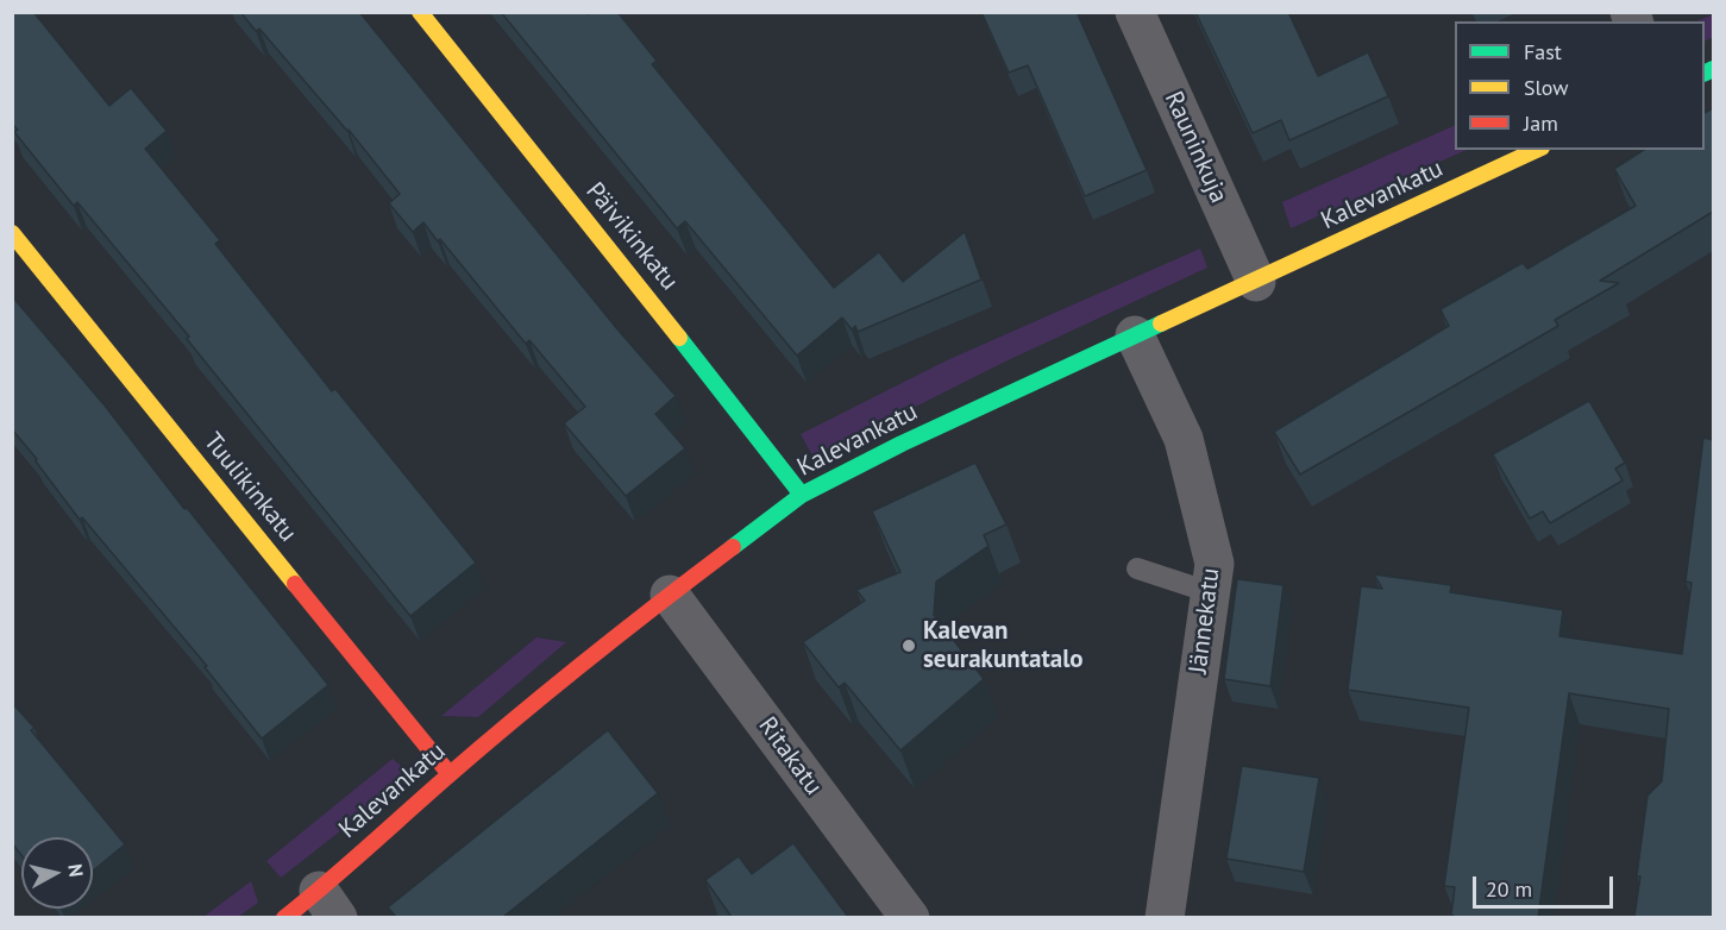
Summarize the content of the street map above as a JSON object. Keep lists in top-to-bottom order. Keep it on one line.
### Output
{"streets":{"street":["Rauninkuja","Kalevankatu","Päivikinkatu","Tuulikinkatu","Jännekatu","Ritakatu"]},"crossings":[["Rauninkuja","Kalevankatu"],["Kalevankatu","Päivikinkatu"],["Kalevankatu","Tuulikinkatu"],["Kalevankatu","Jännekatu"],["Kalevankatu","Ritakatu"]],"places":["Kalevan seurakuntatalo"],"legend":["Fast","Slow","Jam"],"scale_bar":"20 m","north":"right"}
